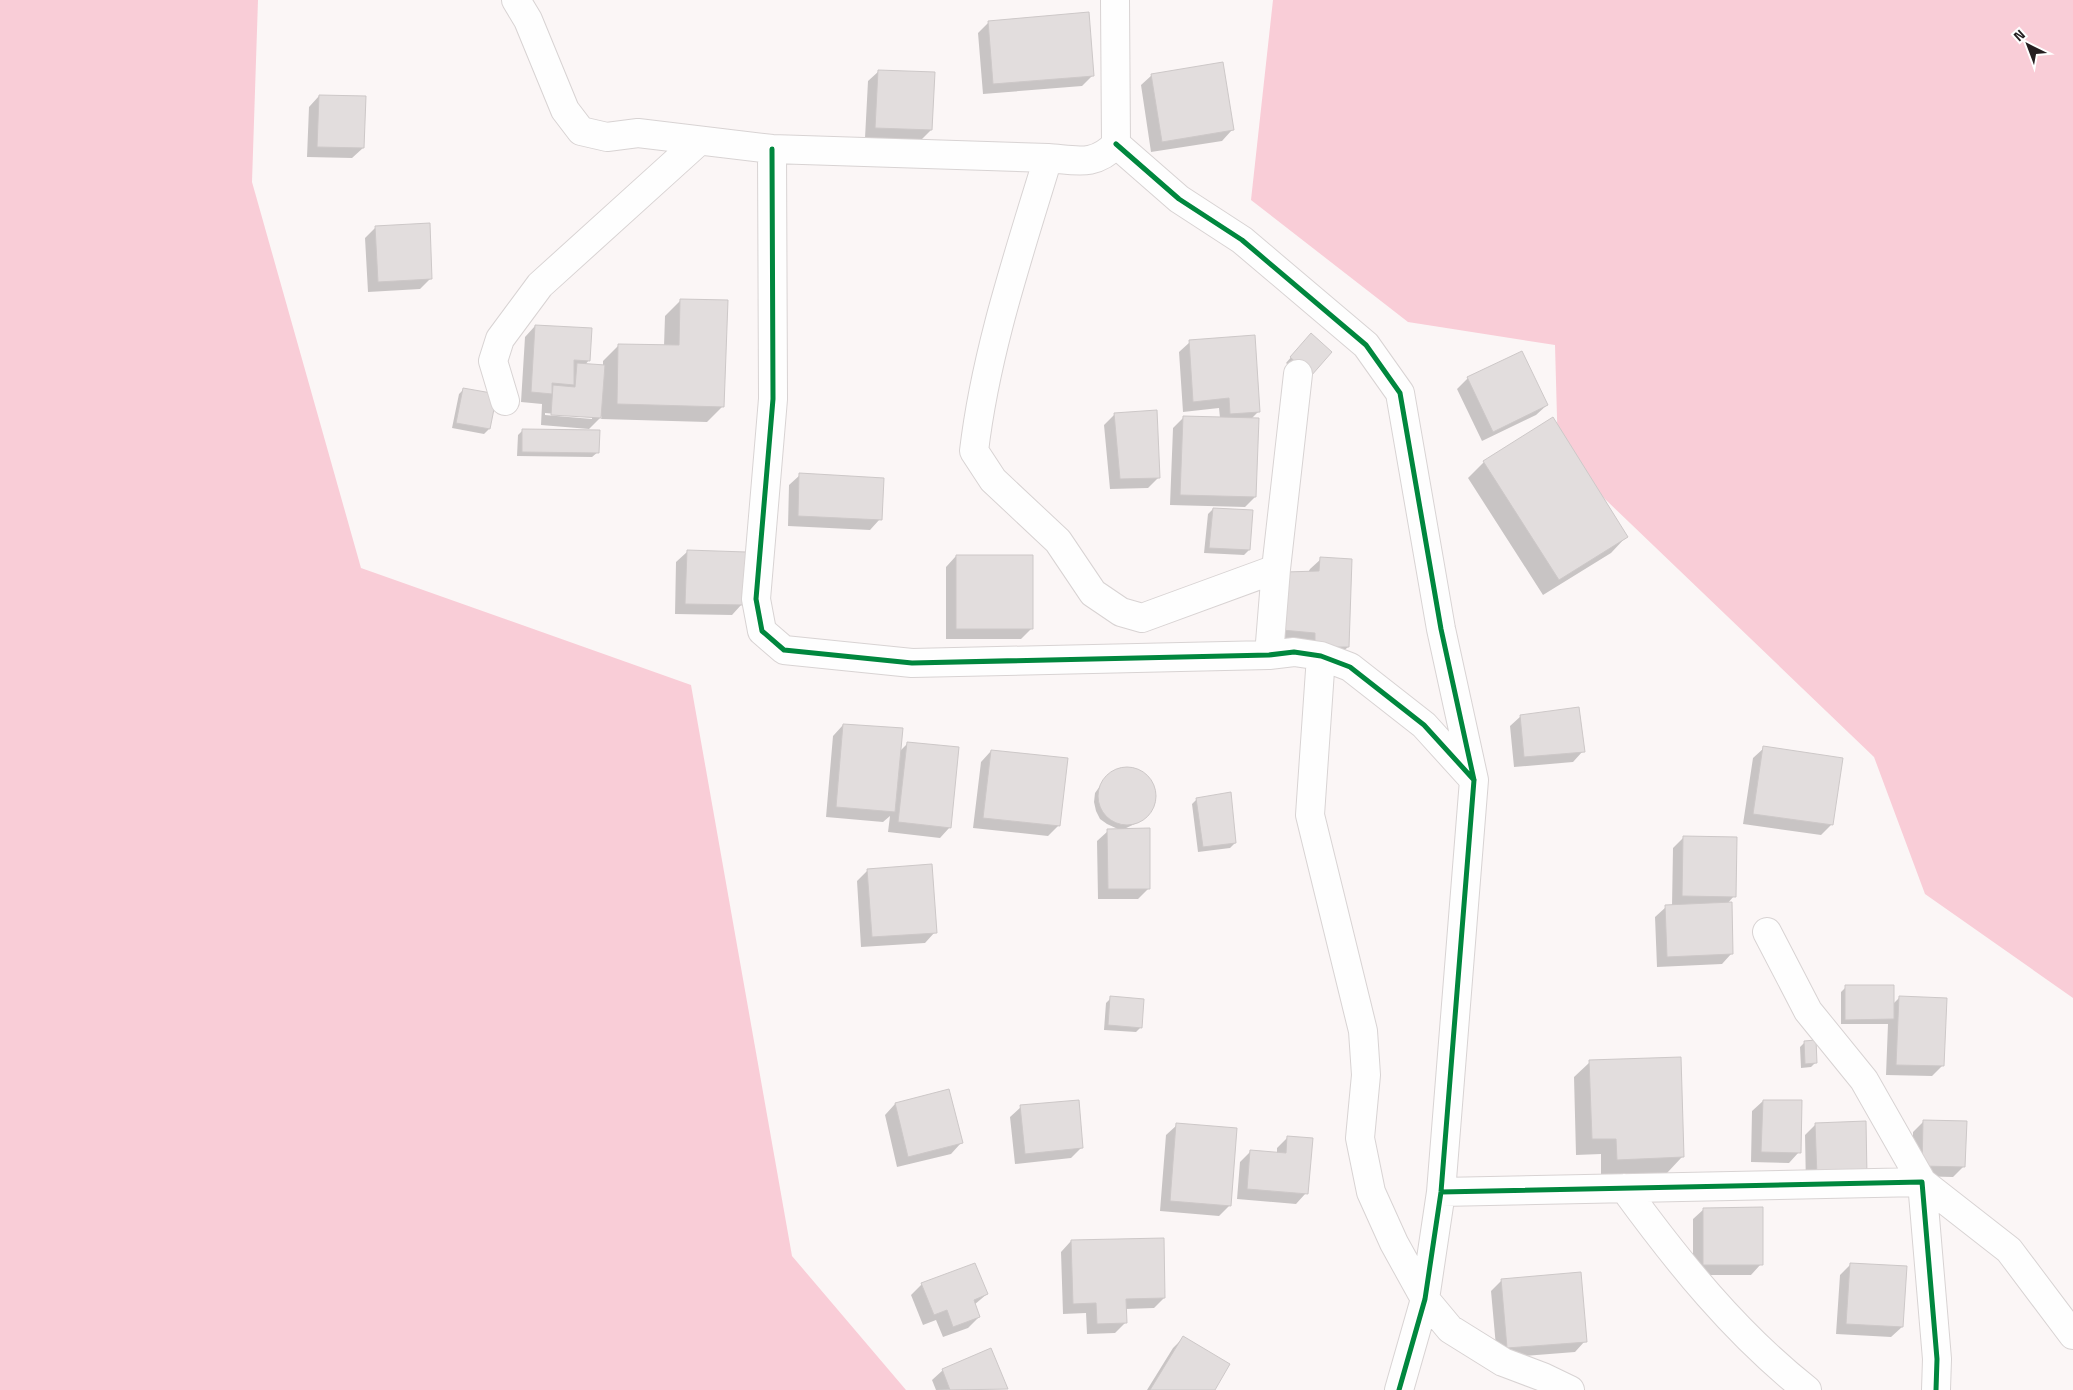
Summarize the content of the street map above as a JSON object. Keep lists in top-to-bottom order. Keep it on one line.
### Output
{"north":"top left"}
